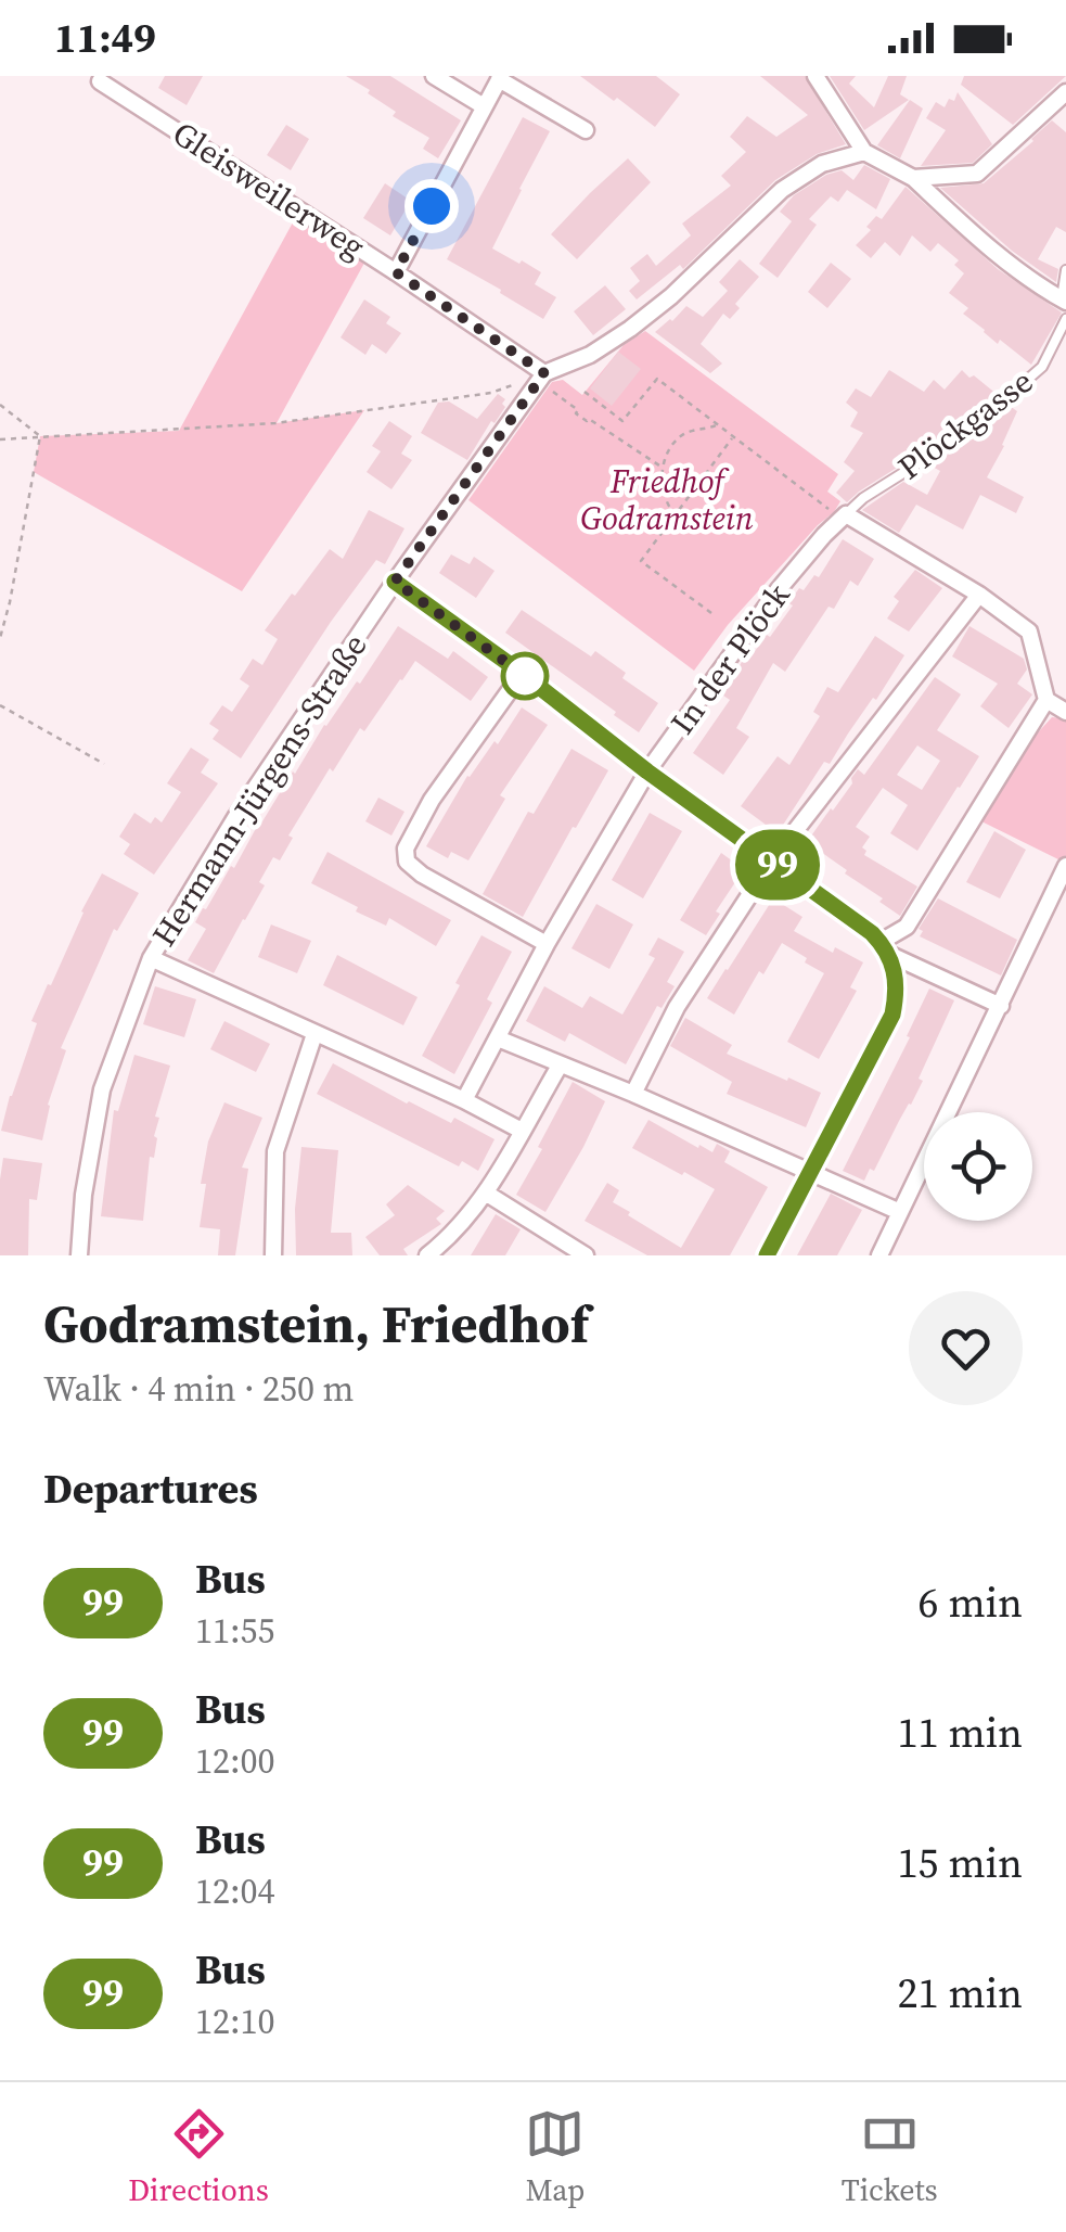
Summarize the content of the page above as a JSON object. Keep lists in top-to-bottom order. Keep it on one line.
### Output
{"streets":{"street":["Gleisweilerweg","In der Plöck","Hermann-Jürgens-Straße"],"lane":["Plöckgasse"]},"crossings":[["Gleisweilerweg","Hermann-Jürgens-Straße"],["Plöckgasse","In der Plöck"]],"parks":["Friedhof Godramstein"],"lines":["bus line 99"],"page":{"status":"11:49","on_map":"99","heading":[["Godramstein, Friedhof","Walk · 4 min · 250 m"],"Departures"],"list":[{"mark":"99","name":"Bus","note":"11:55","value":"6 min"},{"mark":"99","name":"Bus","note":"12:00","value":"11 min"},{"mark":"99","name":"Bus","note":"12:04","value":"15 min"},{"mark":"99","name":"Bus","note":"12:10","value":"21 min"}],"tabs":["Directions","Map","Tickets"]}}
